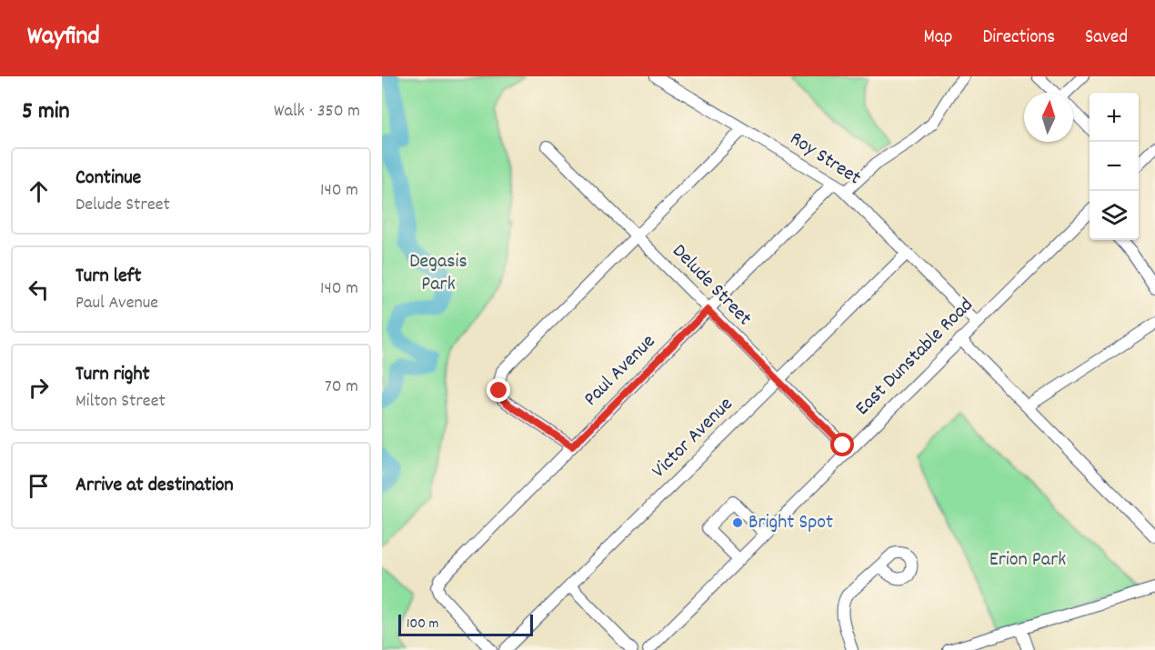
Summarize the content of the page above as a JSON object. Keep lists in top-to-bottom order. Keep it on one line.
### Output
{"streets":{"street":["Roy Street","Delude Street","East Dunstable Road","Paul Avenue","Victor Avenue"]},"crossings":[["Roy Street","East Dunstable Road"],["Roy Street","Paul Avenue"],["Roy Street","Victor Avenue"],["Delude Street","East Dunstable Road"],["Delude Street","Paul Avenue"],["Delude Street","Victor Avenue"]],"parks":["Degasis Park","Erion Park"],"places":["Bright Spot"],"scale_bar":"100 m","north":"top","page":{"header":"Wayfind","nav":["Map","Directions","Saved"],"heading":["5 min","Walk · 350 m"],"map_buttons":["+","−"],"list":[["Continue","Delude Street","140 m"],["Turn left","Paul Avenue","140 m"],["Turn right","Milton Street","70 m"],"Arrive at destination"],"scale":"100 m"}}
